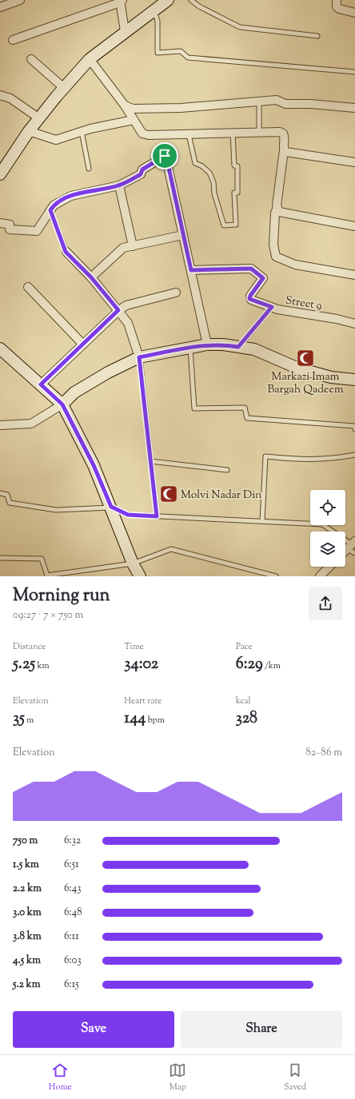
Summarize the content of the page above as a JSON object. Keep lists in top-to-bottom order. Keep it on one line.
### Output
{"streets":{"street":["Street 9"]},"places":{"mosque":["Markazi Imam Bargah Qadeem","Molvi Nadar Din"]},"page":{"heading":["Morning run","09:27 · 7 × 750 m"],"stats":[["Distance","5.25 km"],["Time","34:02"],["Pace","6:29 /km"],["Elevation","35 m"],["Heart rate","144 bpm"],["kcal","328"]],"chart":["Elevation","82–86 m"],"list":[{"name":"750 m","note":"6:32"},{"name":"1.5 km","note":"6:51"},{"name":"2.2 km","note":"6:43"},{"name":"3.0 km","note":"6:48"},{"name":"3.8 km","note":"6:11"},{"name":"4.5 km","note":"6:03"},{"name":"5.2 km","note":"6:15"}],"buttons":["Save","Share"],"tabs":["Home","Map","Saved"]}}
